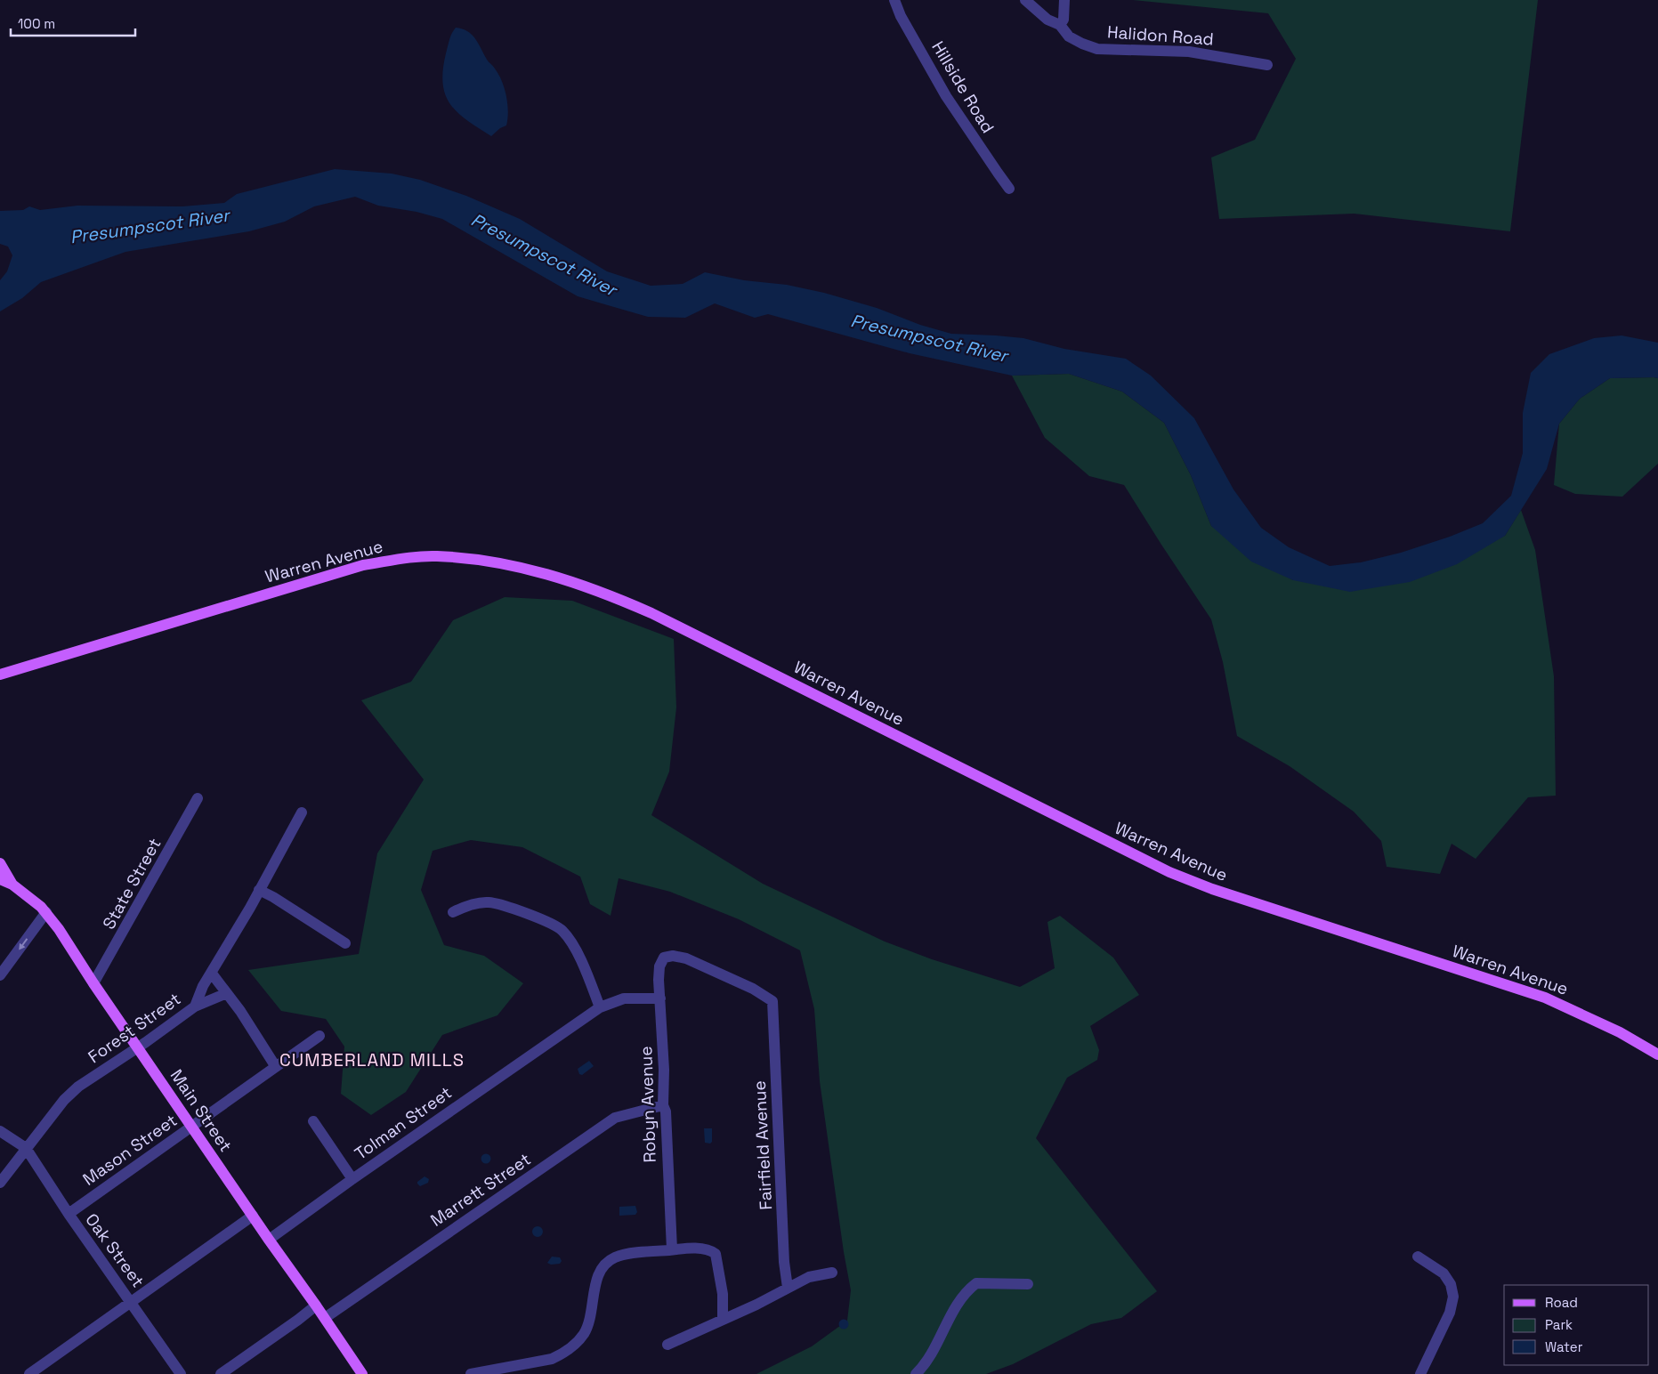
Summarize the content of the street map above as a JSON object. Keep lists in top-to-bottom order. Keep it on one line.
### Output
{"streets":{"main road":["Warren Avenue","Main Street"],"street":["Halidon Road","Hillside Road","State Street","Forest Street","Robyn Avenue","Tolman Street","Fairfield Avenue","Mason Street","Marrett Street","Oak Street"]},"crossings":[["State Street","Main Street"],["Forest Street","Main Street"],["Forest Street","Oak Street"],["Robyn Avenue","Tolman Street"],["Robyn Avenue","Fairfield Avenue"],["Robyn Avenue","Marrett Street"],["Main Street","Tolman Street"],["Main Street","Mason Street"],["Main Street","Marrett Street"],["Mason Street","Oak Street"]],"districts":["CUMBERLAND MILLS"],"water":["Presumpscot River"],"legend":["Road","Park","Water"],"scale_bar":"100 m"}
